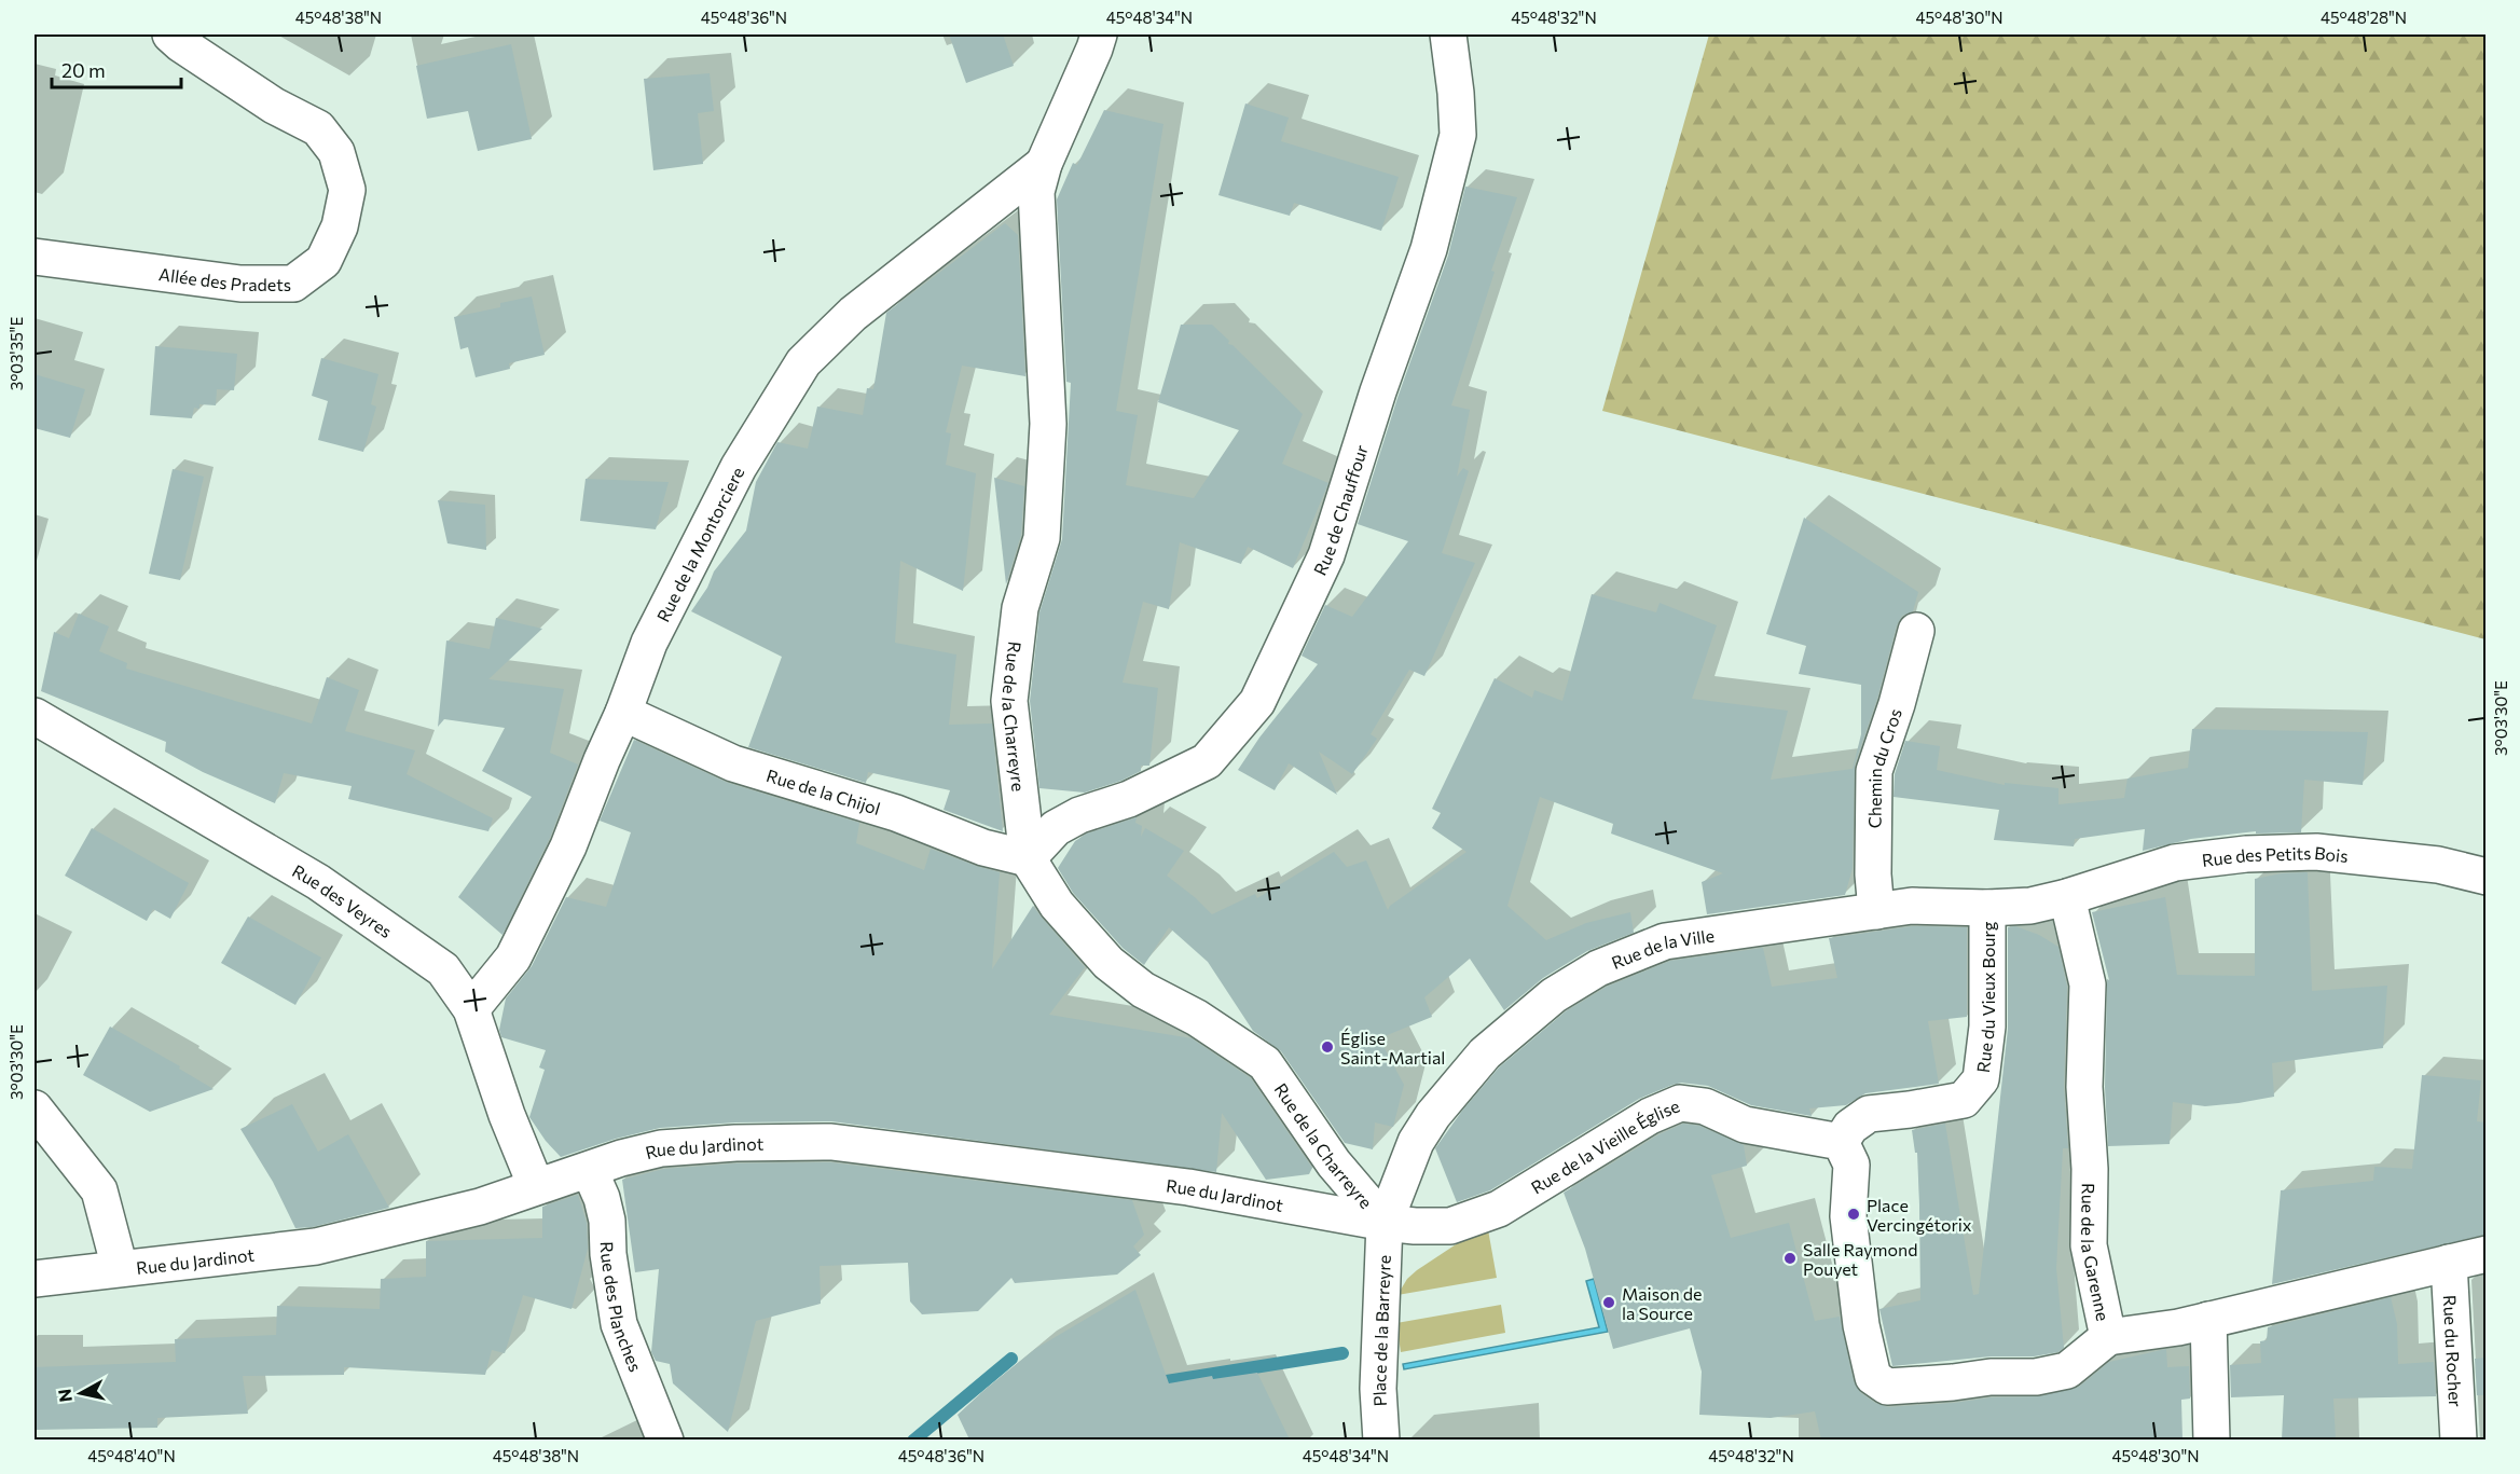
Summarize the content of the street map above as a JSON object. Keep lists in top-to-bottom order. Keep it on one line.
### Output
{"streets":{"street":["Allée des Pradets","Rue de Chauffour","Rue de la Montorciere","Rue de la Charreyre","Chemin du Cros","Rue de la Chijol","Rue des Petits Bois","Rue des Veyres","Rue de la Ville","Rue du Vieux Bourg","Rue du Jardinot","Rue de la Vieille Église","Rue de la Garenne","Rue des Planches","Place de la Barreyre","Rue du Rocher"]},"crossings":[["Rue de Chauffour","Rue de la Charreyre"],["Rue de Chauffour","Rue de la Chijol"],["Rue de la Montorciere","Rue de la Charreyre"],["Rue de la Montorciere","Rue de la Chijol"],["Rue de la Montorciere","Rue des Veyres"],["Rue de la Charreyre","Rue de la Chijol"],["Rue de la Charreyre","Rue de la Ville"],["Rue de la Charreyre","Rue du Jardinot"],["Rue de la Charreyre","Rue de la Vieille Église"],["Rue de la Charreyre","Place de la Barreyre"],["Chemin du Cros","Rue de la Ville"],["Rue des Petits Bois","Rue de la Ville"],["Rue des Petits Bois","Rue de la Garenne"],["Rue des Veyres","Rue du Jardinot"],["Rue de la Ville","Rue du Vieux Bourg"],["Rue de la Ville","Rue du Jardinot"],["Rue de la Ville","Rue de la Vieille Église"],["Rue de la Ville","Rue de la Garenne"],["Rue de la Ville","Place de la Barreyre"],["Rue du Vieux Bourg","Rue de la Vieille Église"],["Rue du Jardinot","Rue de la Vieille Église"],["Rue du Jardinot","Rue des Planches"],["Rue du Jardinot","Place de la Barreyre"],["Rue de la Vieille Église","Place de la Barreyre"],["Rue de la Garenne","Rue du Rocher"]],"places":["Église Saint-Martial","Place Vercingétorix","Salle Raymond Pouyet","Maison de la Source"],"scale_bar":"20 m","north":"left","coordinates":["45°48'38\"N","45°48'36\"N","45°48'34\"N","45°48'32\"N","45°48'30\"N","45°48'28\"N","3°03'35\"E","3°03'30\"E","45°48'40\"N"]}
